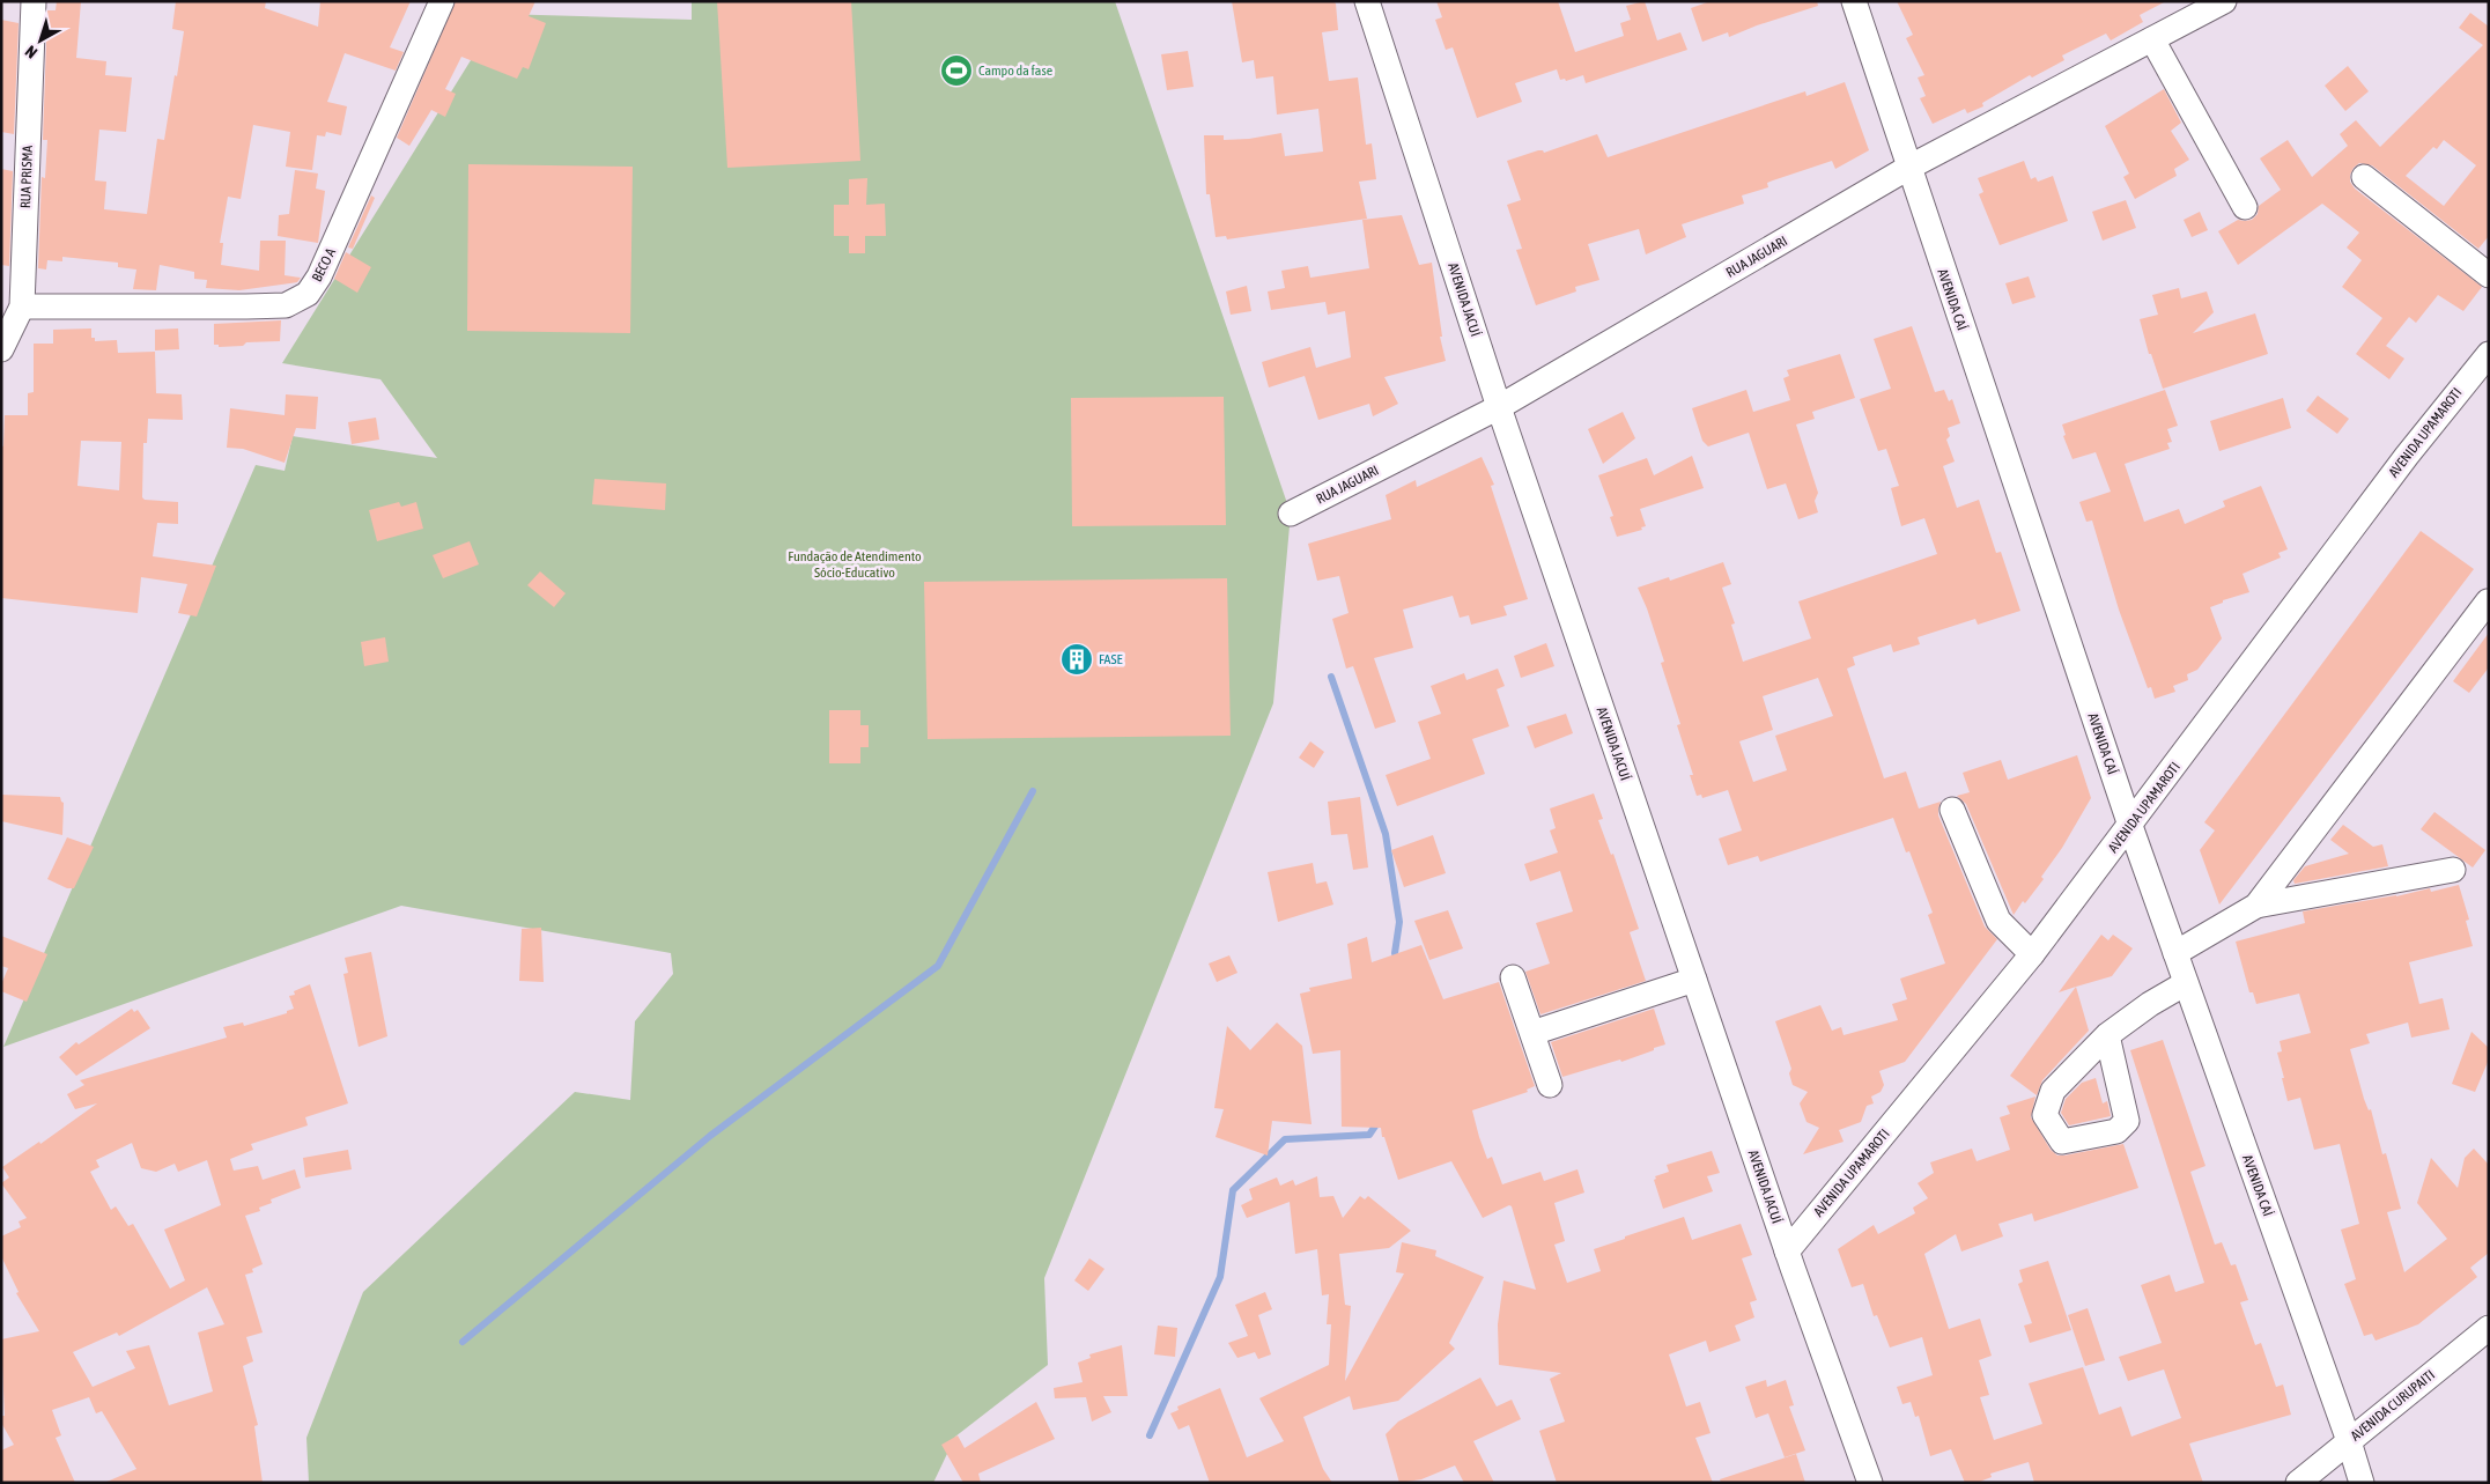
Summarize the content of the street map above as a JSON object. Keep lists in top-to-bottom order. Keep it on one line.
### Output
{"streets":{"street":["RUA PRISMA","RUA JAGUARI","BECO A","AVENIDA JACUÍ","AVENIDA CAÍ","AVENIDA UPAMAROTI","AVENIDA CURUPAITI"]},"crossings":[["RUA PRISMA","BECO A"],["RUA JAGUARI","AVENIDA JACUÍ"],["RUA JAGUARI","AVENIDA CAÍ"],["AVENIDA JACUÍ","AVENIDA UPAMAROTI"],["AVENIDA CAÍ","AVENIDA UPAMAROTI"],["AVENIDA CAÍ","AVENIDA CURUPAITI"]],"parks":["Fundação de Atendimento Sócio-Educativo"],"places":{"sports":["Campo da fase"],"building":["FASE"]},"north":"bottom left"}
